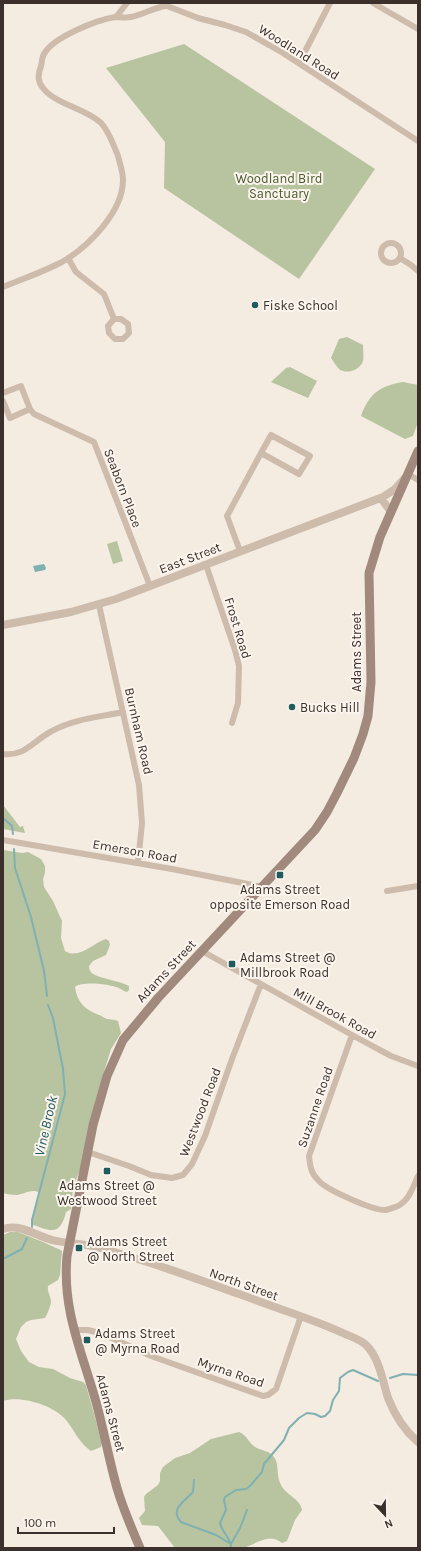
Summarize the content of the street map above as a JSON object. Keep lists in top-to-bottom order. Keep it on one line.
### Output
{"streets":{"main road":["Adams Street"],"street":["Woodland Road","Seaborn Place","East Street","Frost Road","Burnham Road","Emerson Road","Mill Brook Road","Suzanne Road","Westwood Road","North Street","Myrna Road"]},"crossings":[["Seaborn Place","East Street"],["East Street","Frost Road"],["East Street","Adams Street"],["East Street","Burnham Road"],["Adams Street","Emerson Road"],["Adams Street","Mill Brook Road"],["Adams Street","Westwood Road"],["Adams Street","North Street"],["Adams Street","Myrna Road"],["Burnham Road","Emerson Road"],["Mill Brook Road","Suzanne Road"],["Mill Brook Road","Westwood Road"],["North Street","Myrna Road"]],"water":["Vine Brook"],"parks":["Woodland Bird Sanctuary"],"places":{"other":["Fiske School","Bucks Hill"],"transit":["Adams Street opposite Emerson Road","Adams Street @ Millbrook Road","Adams Street @ Westwood Street","Adams Street @ North Street","Adams Street @ Myrna Road"]},"scale_bar":"100 m","north":"bottom"}
